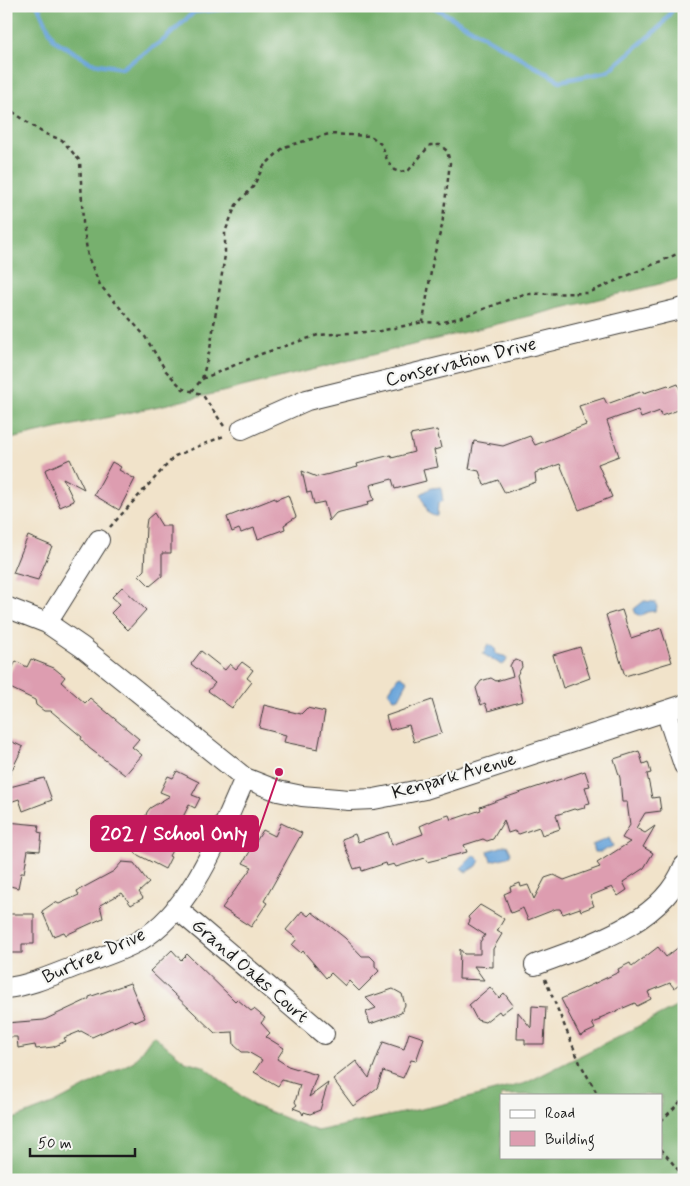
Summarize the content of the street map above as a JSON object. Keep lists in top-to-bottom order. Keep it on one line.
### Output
{"streets":{"street":["Conservation Drive","Kenpark Avenue","Burtree Drive","Grand Oaks Court"]},"crossings":[["Kenpark Avenue","Burtree Drive"],["Burtree Drive","Grand Oaks Court"]],"places":["202 / School Only"],"legend":["Road","Building"],"scale_bar":"50 m"}
